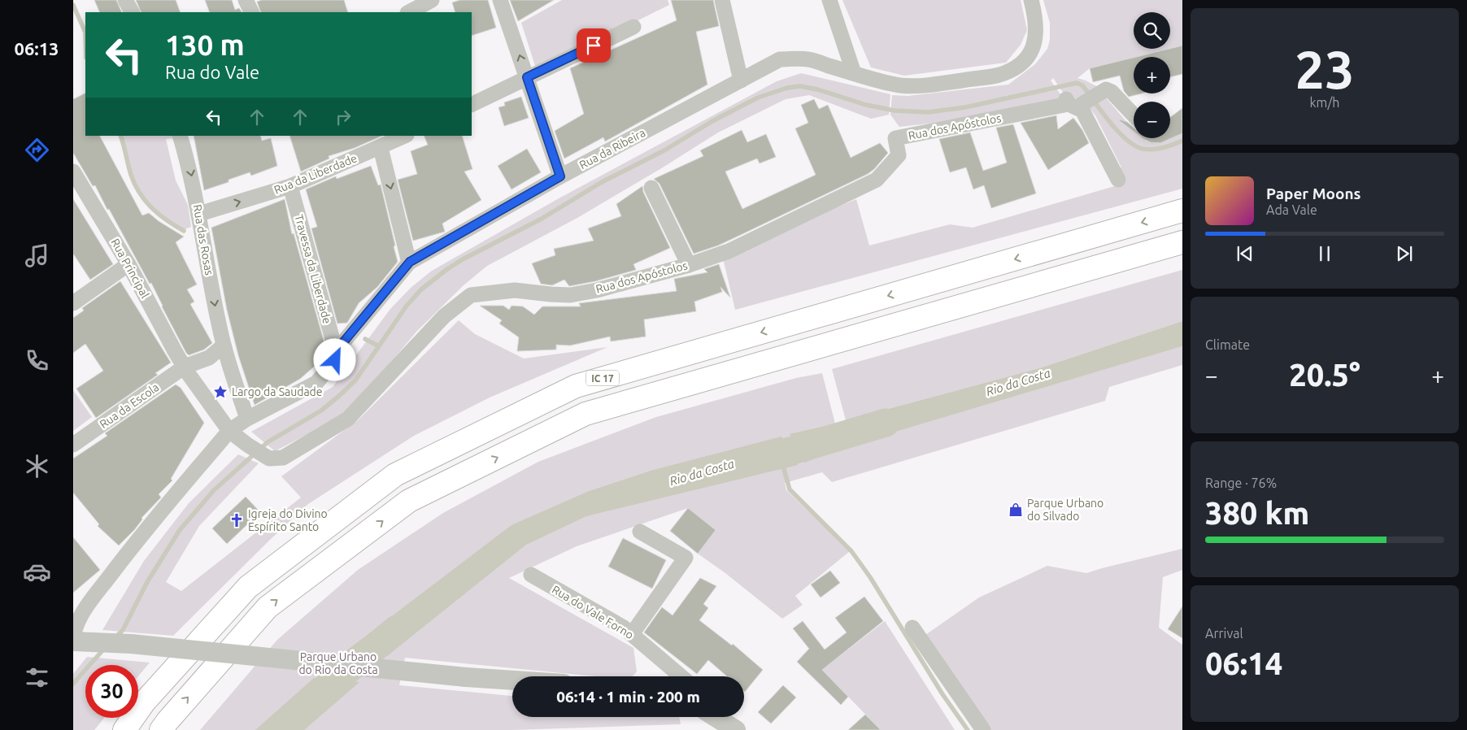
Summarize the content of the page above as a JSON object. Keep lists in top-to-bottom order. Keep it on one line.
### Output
{"streets":{"highway":["IC 17"],"street":["Rua dos Apóstolos","Rua da Ribeira","Rua da Liberdade","Rua das Rosas","Rua Principal","Travessa da Liberdade","Rua da Escola","Rua do Vale Forno"]},"crossings":[["Rua dos Apóstolos","Rua da Ribeira"],["Rua dos Apóstolos","Rua Principal"],["Rua da Ribeira","Rua Principal"],["Rua da Ribeira","Travessa da Liberdade"],["Rua da Liberdade","Rua das Rosas"],["Rua da Liberdade","Travessa da Liberdade"],["Rua das Rosas","Rua da Escola"],["Rua Principal","Rua da Escola"]],"one_way":["Rua da Liberdade","Rua das Rosas"],"water":["Rio da Costa"],"parks":["Parque Urbano do Rio da Costa"],"places":{"place":["Largo da Saudade"],"shop":["Parque Urbano do Silvado"],"church":["Igreja do Divino Espírito Santo"]},"page":{"tabs":"06:13","tile":[["23","km/h"],"Climate",["Range · 76%","380 km"],["Arrival","06:14"]],"map_buttons":["+","−"],"turn":["130 m","Rua do Vale"],"song":["Paper Moons","Ada Vale"],"heat":["−","20.5°","+"],"limit":"30","trip":"06:14 · 1 min · 200 m"}}
